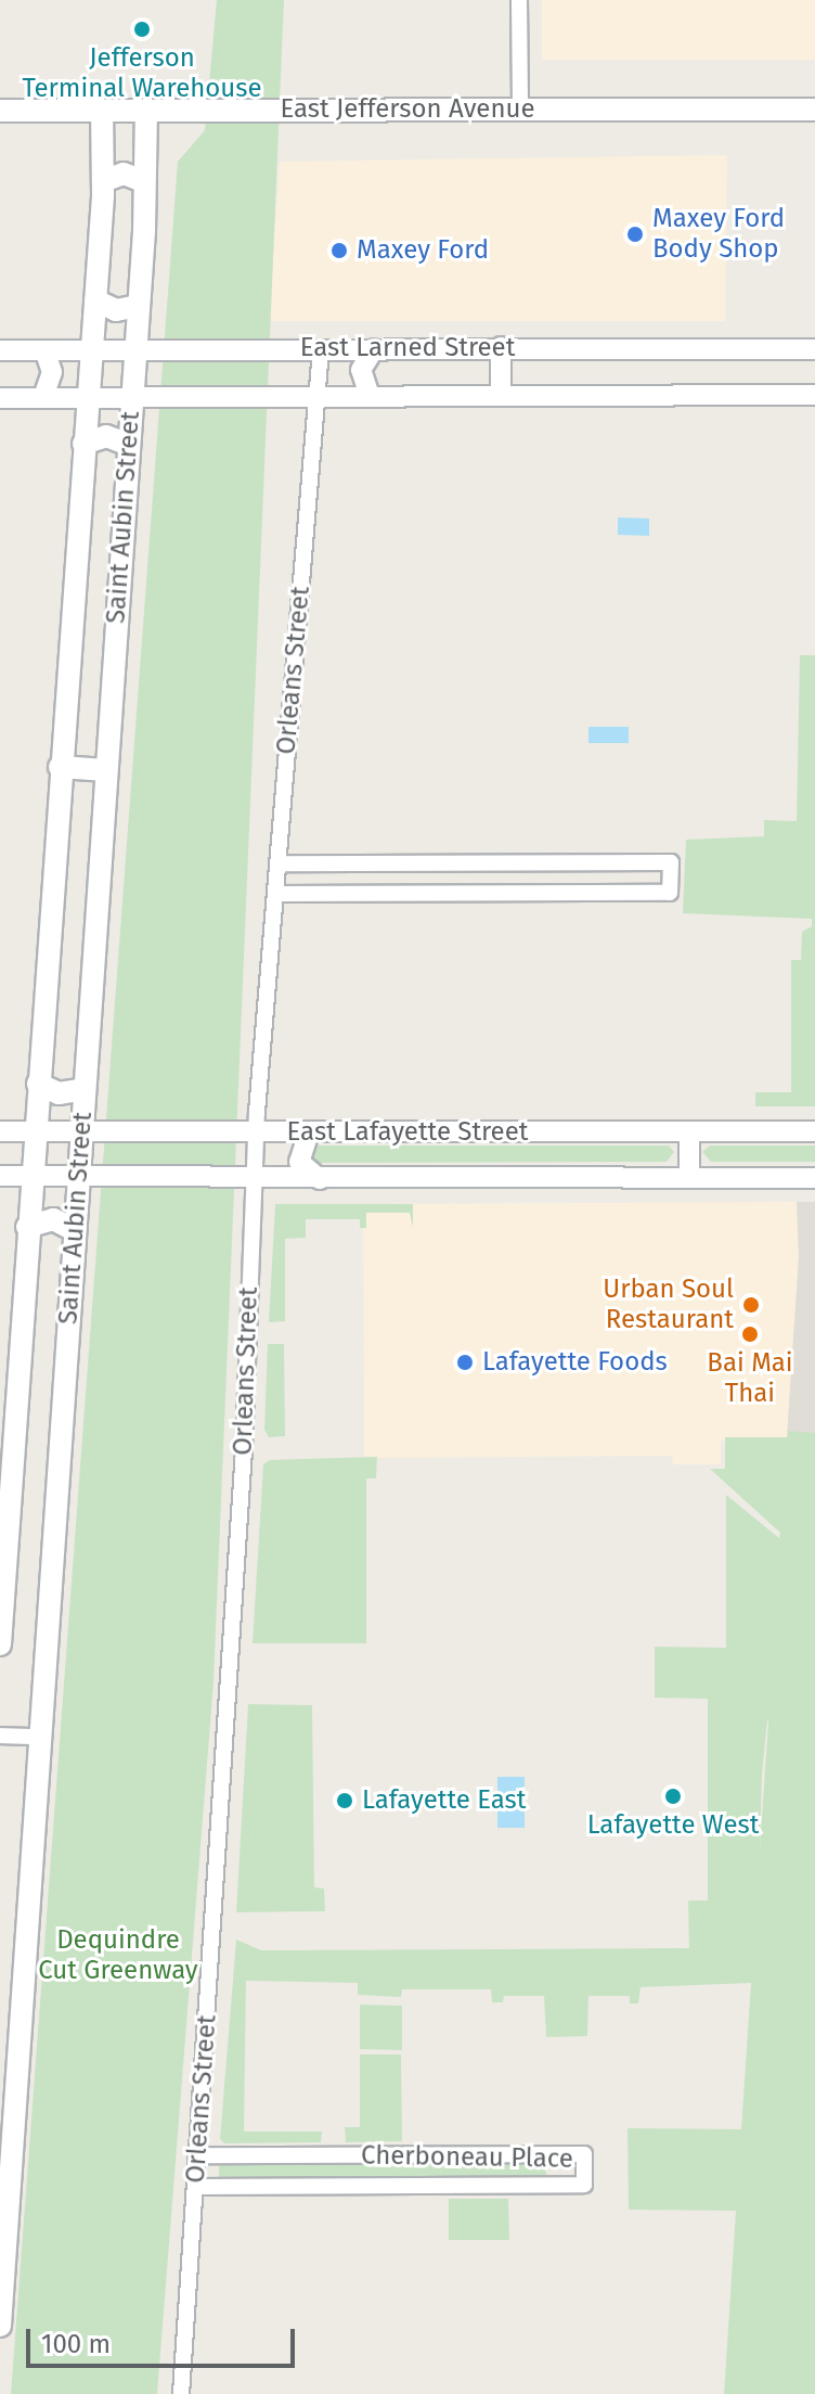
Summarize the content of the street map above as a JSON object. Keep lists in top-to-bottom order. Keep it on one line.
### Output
{"streets":{"main road":["East Jefferson Avenue","Saint Aubin Street"],"street":["East Larned Street","Orleans Street","East Lafayette Street","Cherboneau Place"]},"crossings":[["East Jefferson Avenue","Saint Aubin Street"],["East Larned Street","Saint Aubin Street"],["East Larned Street","Orleans Street"],["Saint Aubin Street","East Lafayette Street"],["Orleans Street","East Lafayette Street"],["Orleans Street","Cherboneau Place"]],"parks":["Dequindre Cut Greenway"],"places":["Jefferson Terminal Warehouse","Maxey Ford Body Shop","Maxey Ford","Urban Soul Restaurant","Bai Mai Thai","Lafayette Foods","Lafayette West","Lafayette East"],"scale_bar":"100 m"}
